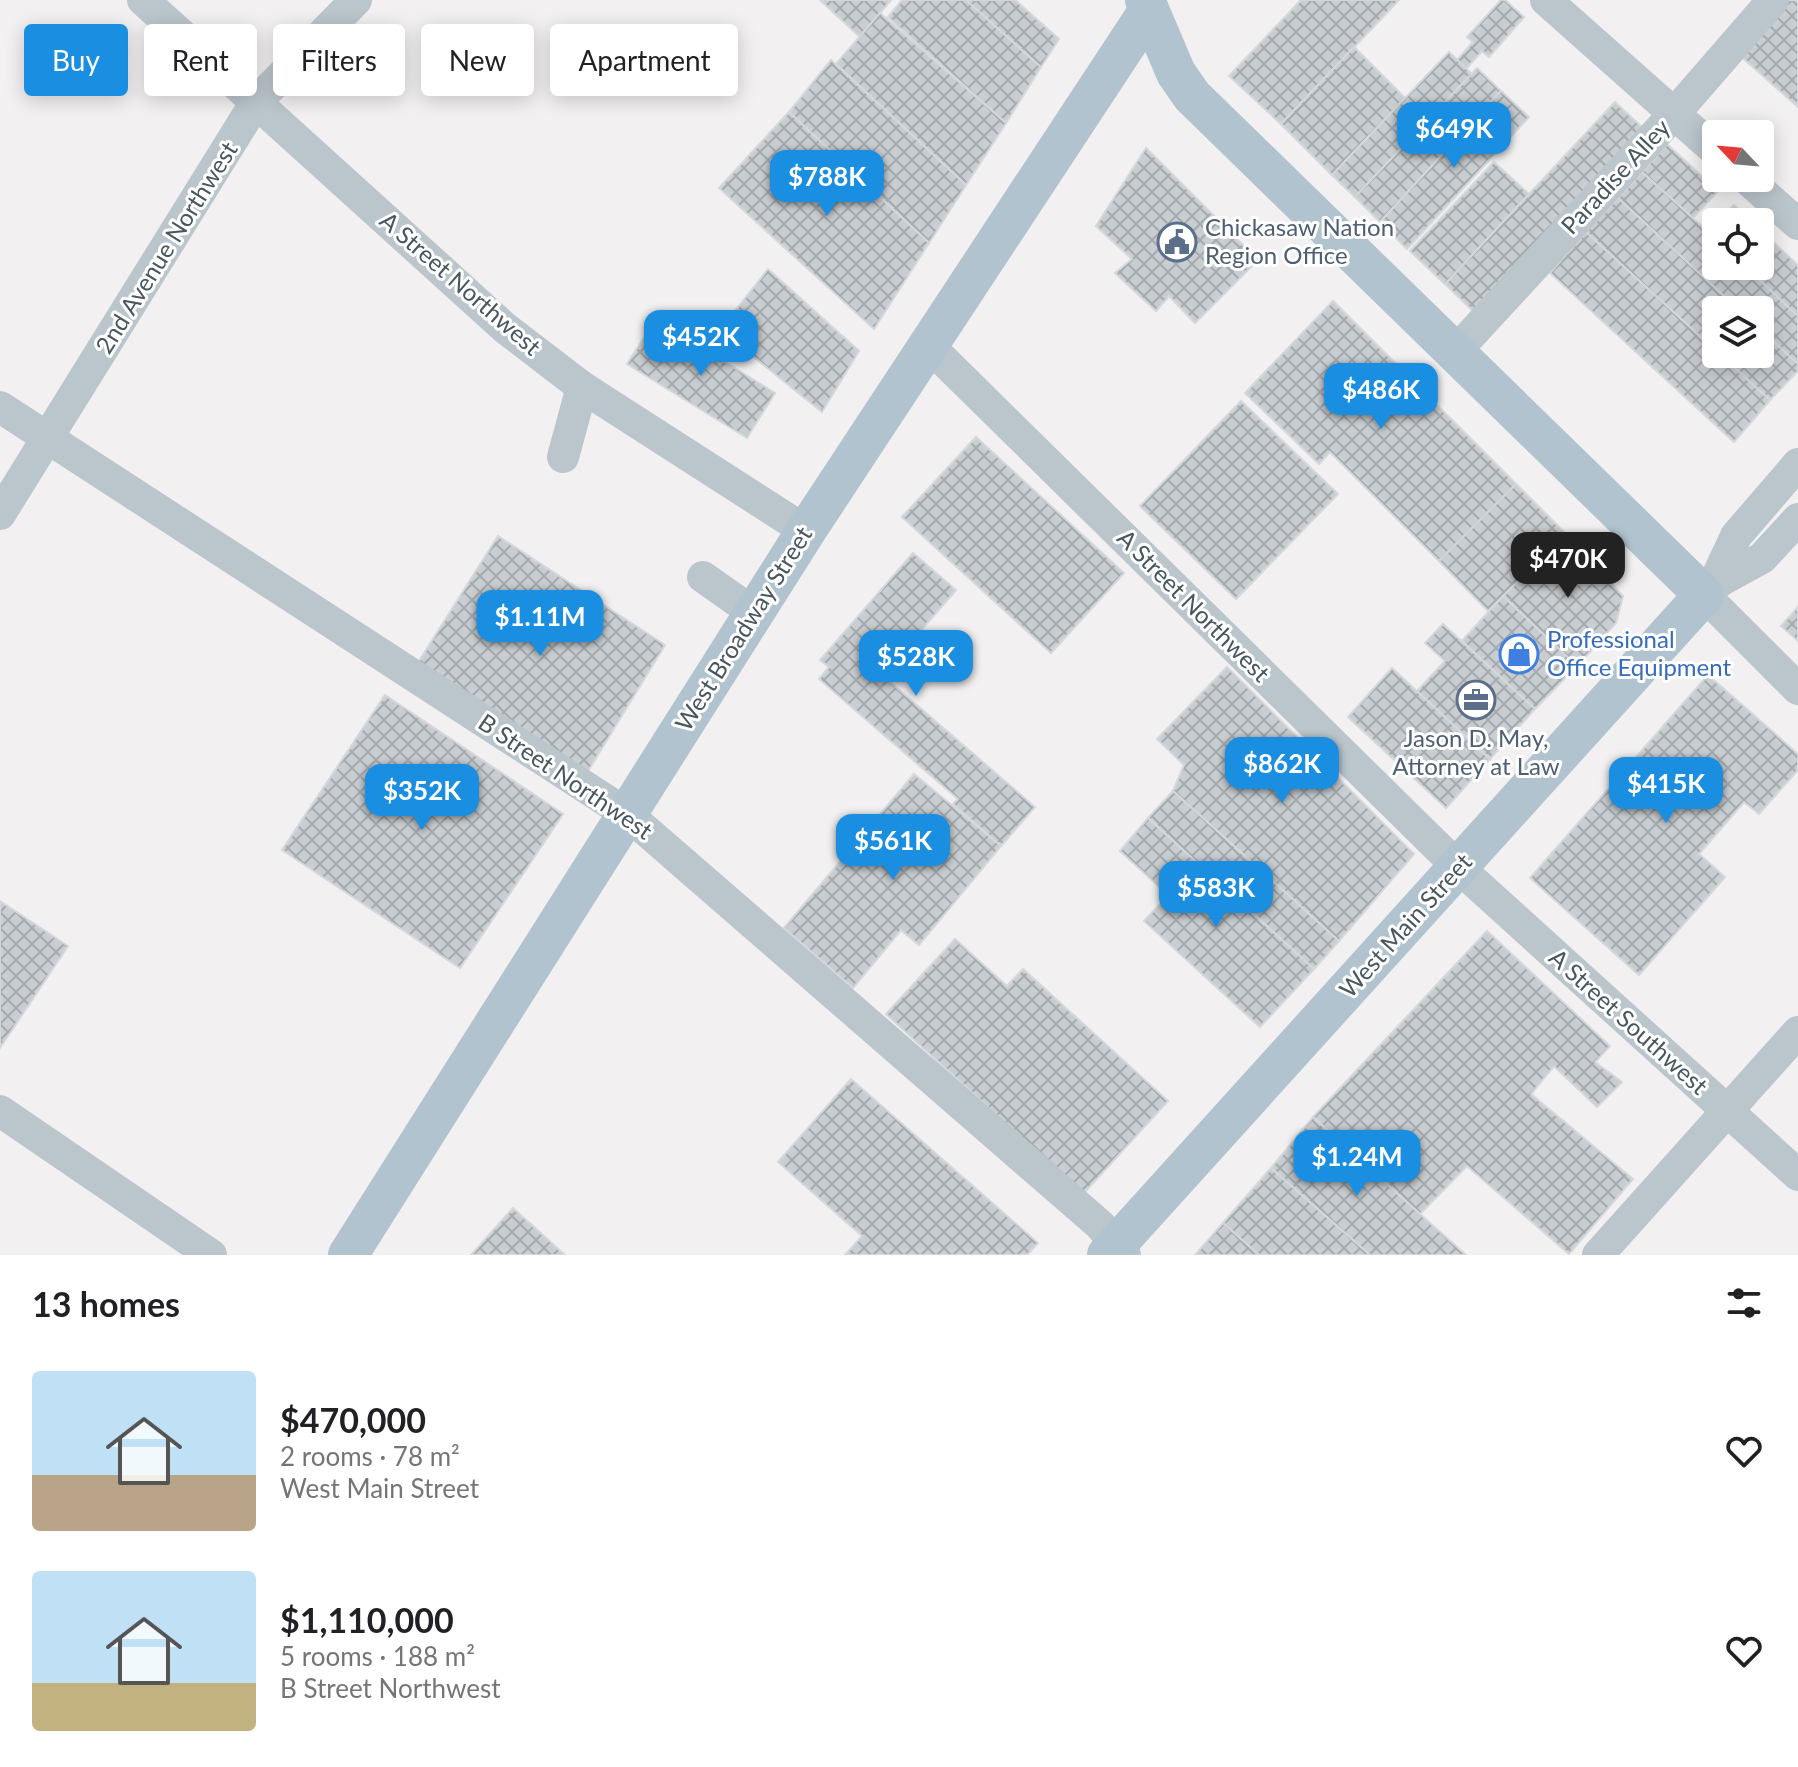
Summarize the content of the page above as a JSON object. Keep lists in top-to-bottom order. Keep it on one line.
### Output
{"streets":{"main road":["West Broadway Street","West Main Street"],"street":["Paradise Alley","2nd Avenue Northwest","A Street Northwest","B Street Northwest","A Street Southwest"]},"crossings":[["2nd Avenue Northwest","A Street Northwest"],["2nd Avenue Northwest","B Street Northwest"],["A Street Northwest","West Broadway Street"],["A Street Northwest","West Main Street"],["A Street Northwest","A Street Southwest"],["West Broadway Street","B Street Northwest"],["B Street Northwest","West Main Street"],["West Main Street","A Street Southwest"]],"places":{"public building":["Chickasaw Nation Region Office"],"shop":["Professional Office Equipment"],"office":["Jason D. May, Attorney at Law"]},"north":"top left","page":{"chip":["Buy","Rent","Filters","New","Apartment"],"price":["$649K","$788K","$452K","$486K","$470K","$1.11M","$528K","$862K","$415K","$352K","$561K","$583K","$1.24M"],"heading":"13 homes","list":[{"name":"$470,000","note":"2 rooms · 78 m² · West Main Street"},{"name":"$1,110,000","note":"5 rooms · 188 m² · B Street Northwest"}]}}
